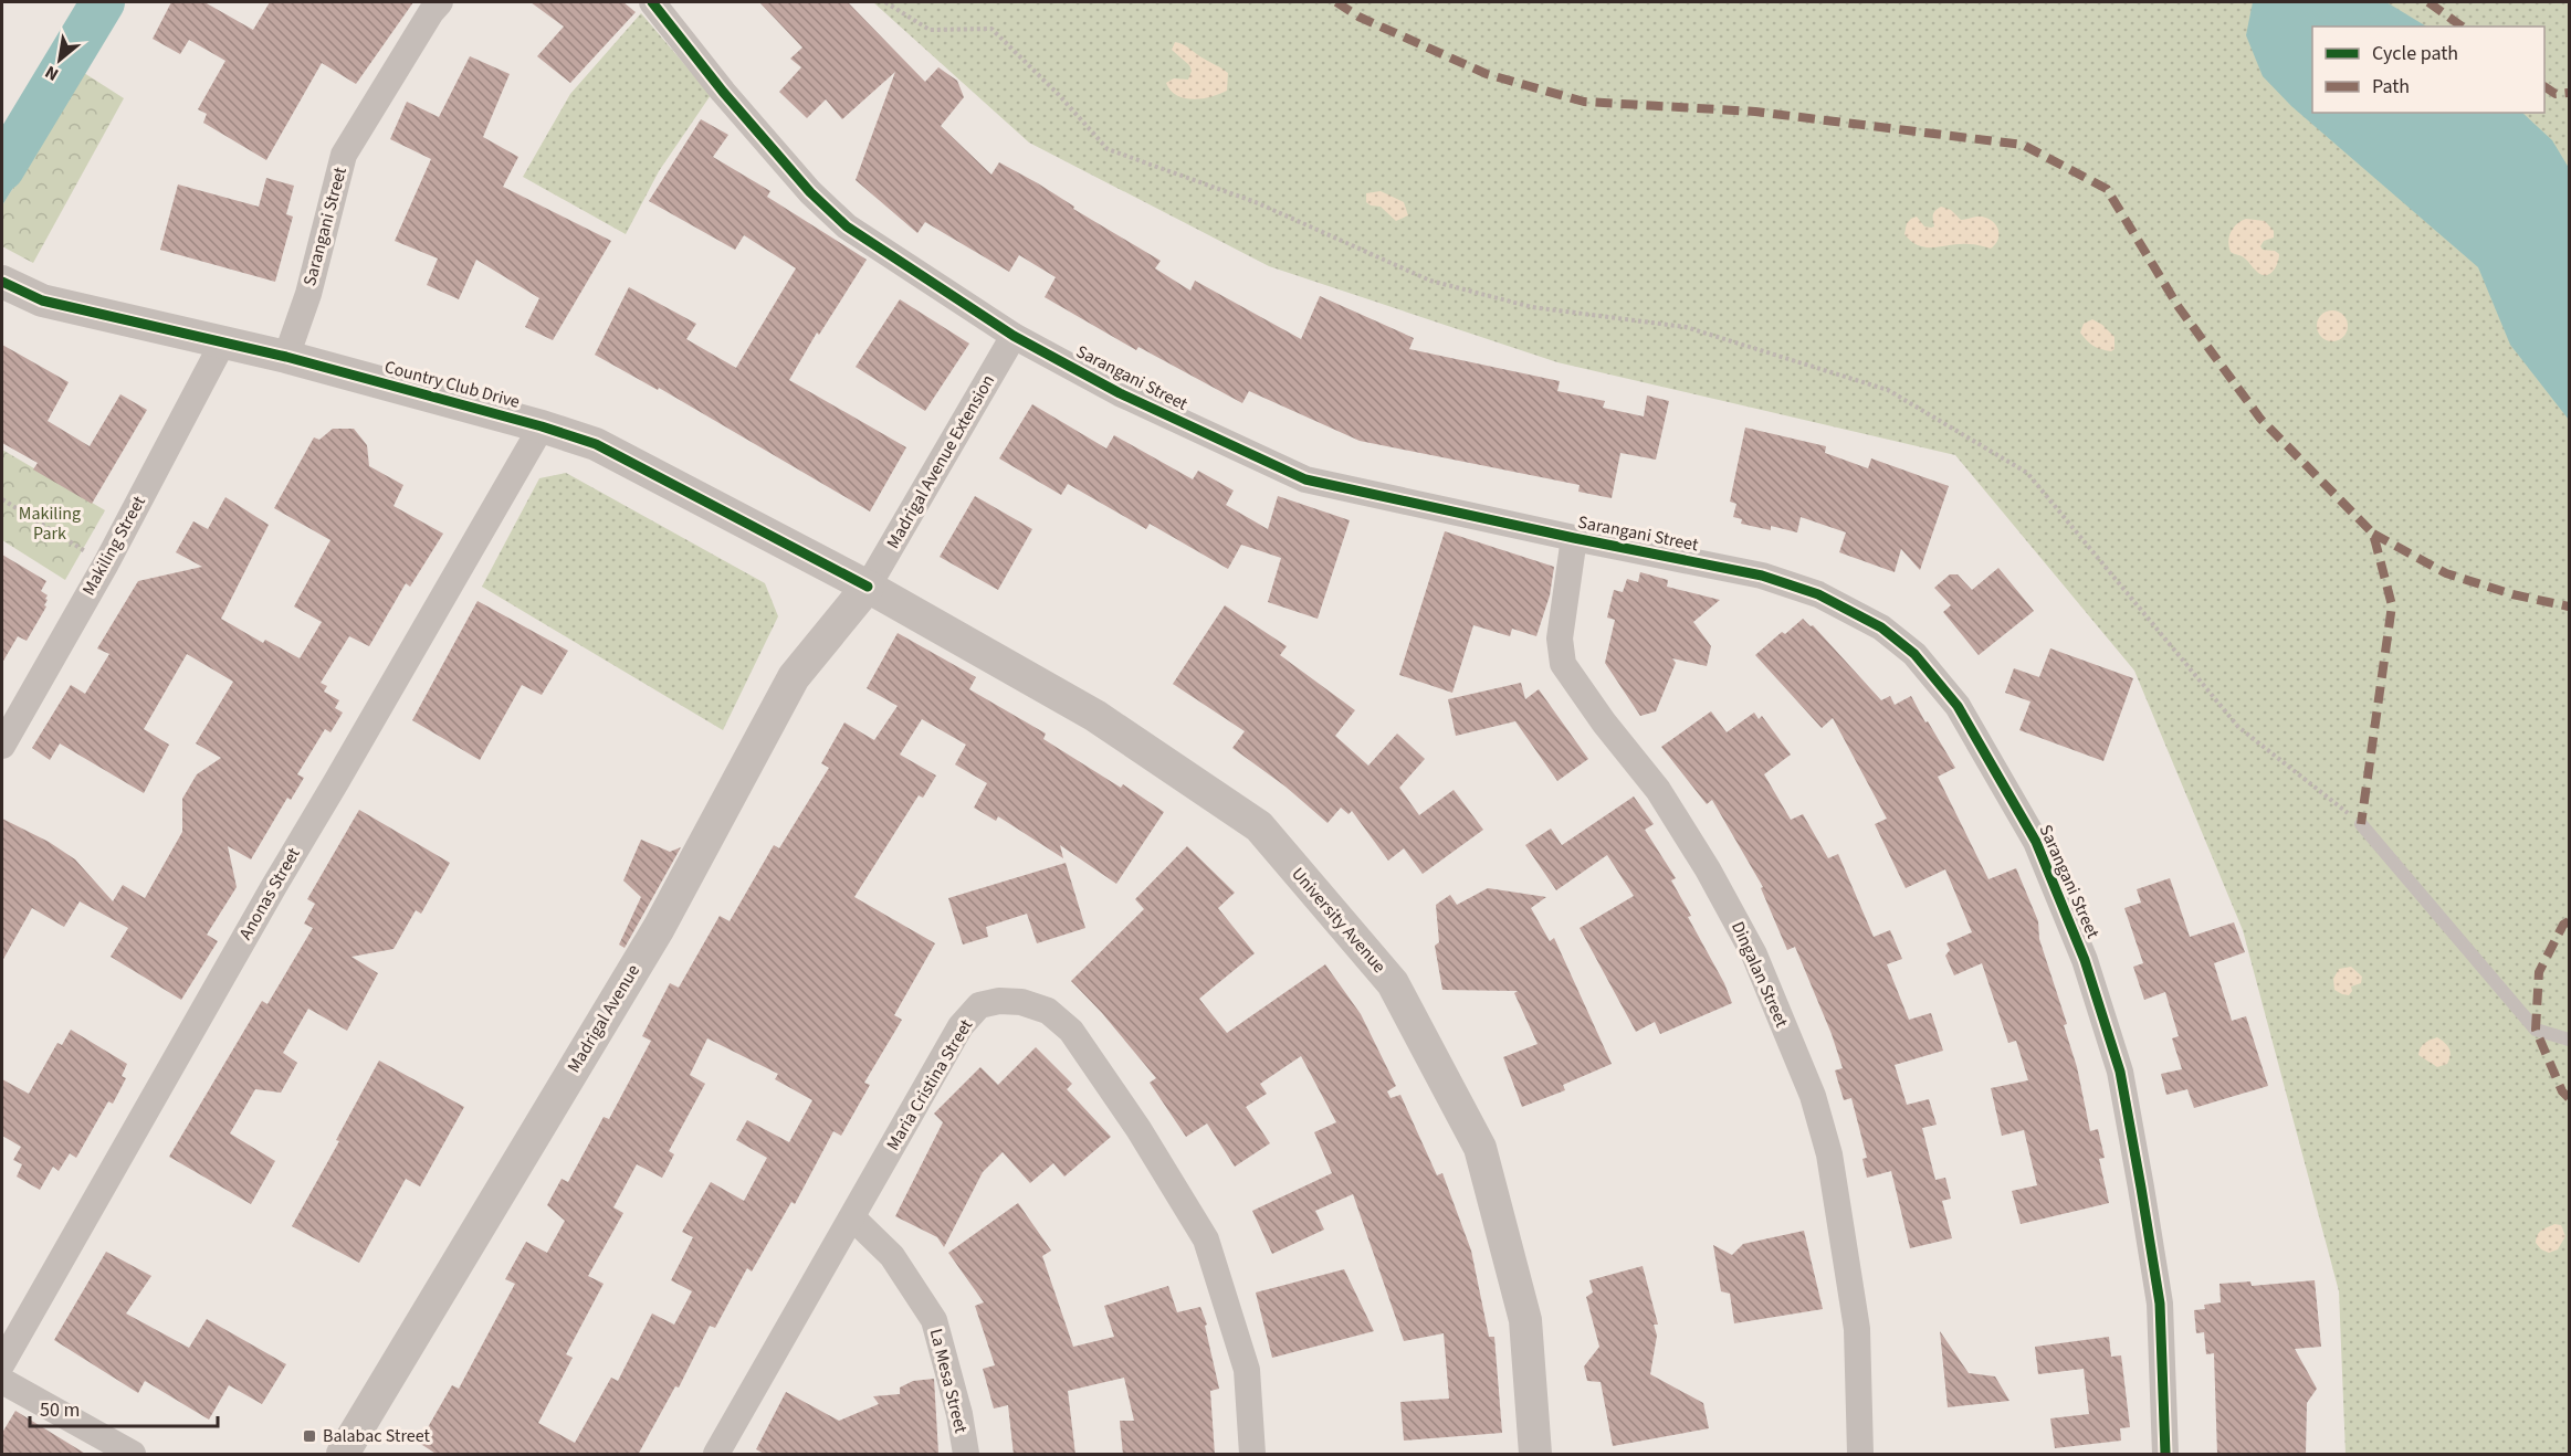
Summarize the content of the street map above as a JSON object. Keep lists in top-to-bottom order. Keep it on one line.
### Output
{"streets":{"street":["Sarangani Street","Country Club Drive","Madrigal Avenue Extension","Makiling Street","Anonas Street","University Avenue","Dingalan Street","Madrigal Avenue","Maria Cristina Street","La Mesa Street"]},"crossings":[["Sarangani Street","Country Club Drive"],["Sarangani Street","Madrigal Avenue Extension"],["Sarangani Street","Dingalan Street"],["Country Club Drive","Madrigal Avenue Extension"],["Country Club Drive","Makiling Street"],["Country Club Drive","Anonas Street"],["Country Club Drive","University Avenue"],["Country Club Drive","Madrigal Avenue"],["Madrigal Avenue Extension","University Avenue"],["Madrigal Avenue Extension","Madrigal Avenue"],["University Avenue","Madrigal Avenue"],["Maria Cristina Street","La Mesa Street"]],"parks":["Makiling Park"],"places":{"transit":["Balabac Street"]},"legend":["Cycle path","Path"],"scale_bar":"50 m","north":"bottom left"}
